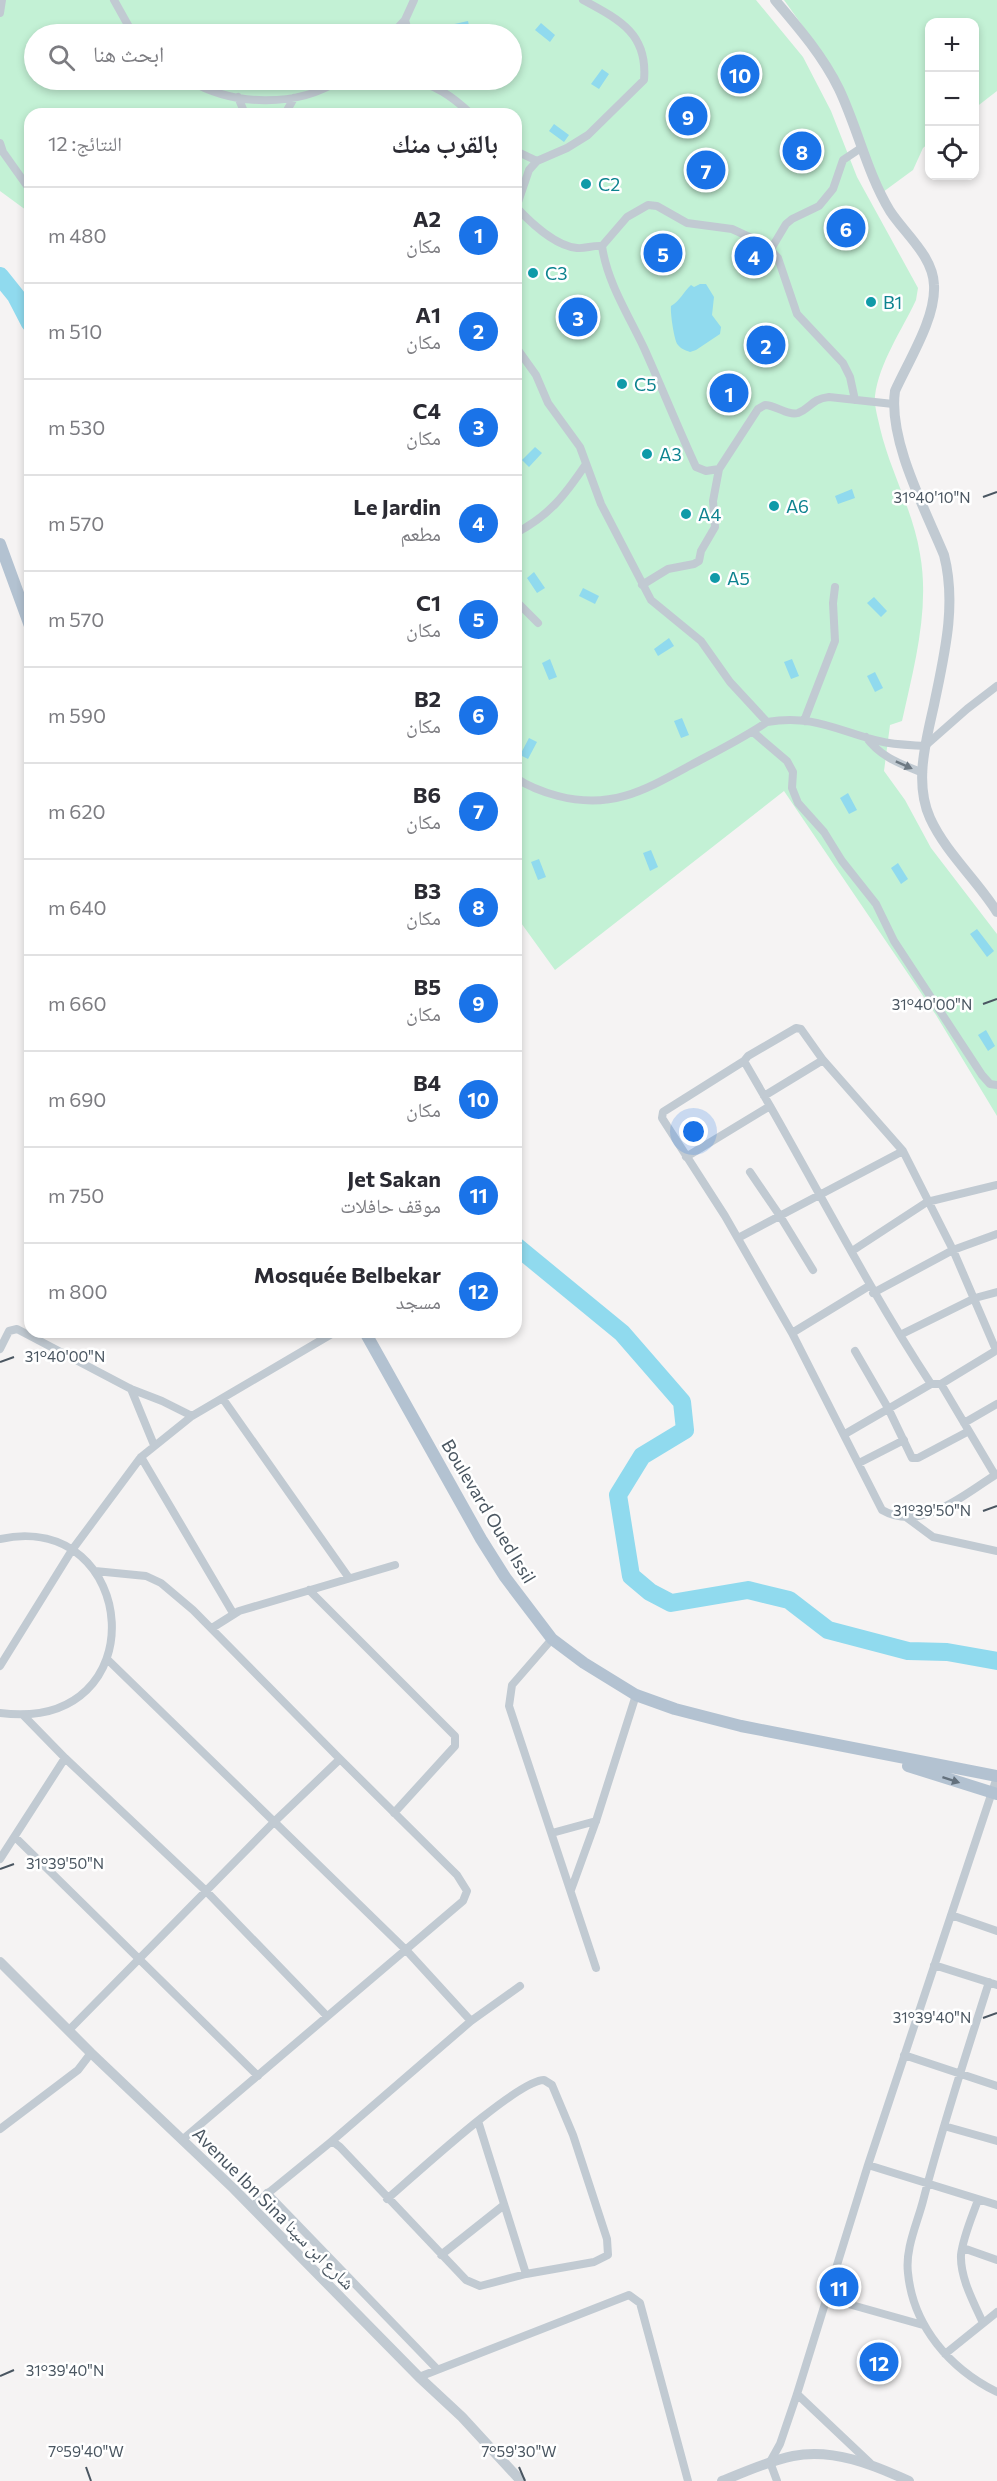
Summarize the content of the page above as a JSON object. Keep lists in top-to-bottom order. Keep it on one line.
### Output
{"streets":{"main road":["Boulevard Oued Issil"],"street":["Avenue Ibn Sina شارع ابن سينا"]},"places":["C2","C3","B1","C5","A3","A6","A4","A5"],"page":{"map_buttons":["+","−"],"search":"ابحث هنا","pins":["10","9","8","7","6","5","4","3","2","1","11","12"],"heading":["بالقرب منك","النتائج: 12"],"list":[{"mark":"1","name":"A2","note":"مكان","value":"480 m"},{"mark":"2","name":"A1","note":"مكان","value":"510 m"},{"mark":"3","name":"C4","note":"مكان","value":"530 m"},{"mark":"4","name":"Le Jardin","note":"مطعم","value":"570 m"},{"mark":"5","name":"C1","note":"مكان","value":"570 m"},{"mark":"6","name":"B2","note":"مكان","value":"590 m"},{"mark":"7","name":"B6","note":"مكان","value":"620 m"},{"mark":"8","name":"B3","note":"مكان","value":"640 m"},{"mark":"9","name":"B5","note":"مكان","value":"660 m"},{"mark":"10","name":"B4","note":"مكان","value":"690 m"},{"mark":"11","name":"Jet Sakan","note":"موقف حافلات","value":"750 m"},{"mark":"12","name":"Mosquée Belbekar","note":"مسجد","value":"800 m"}]},"coordinates":["31°40'10\"N","31°40'00\"N","31°39'50\"N","31°39'40\"N","7°59'40\"W","7°59'30\"W"]}
